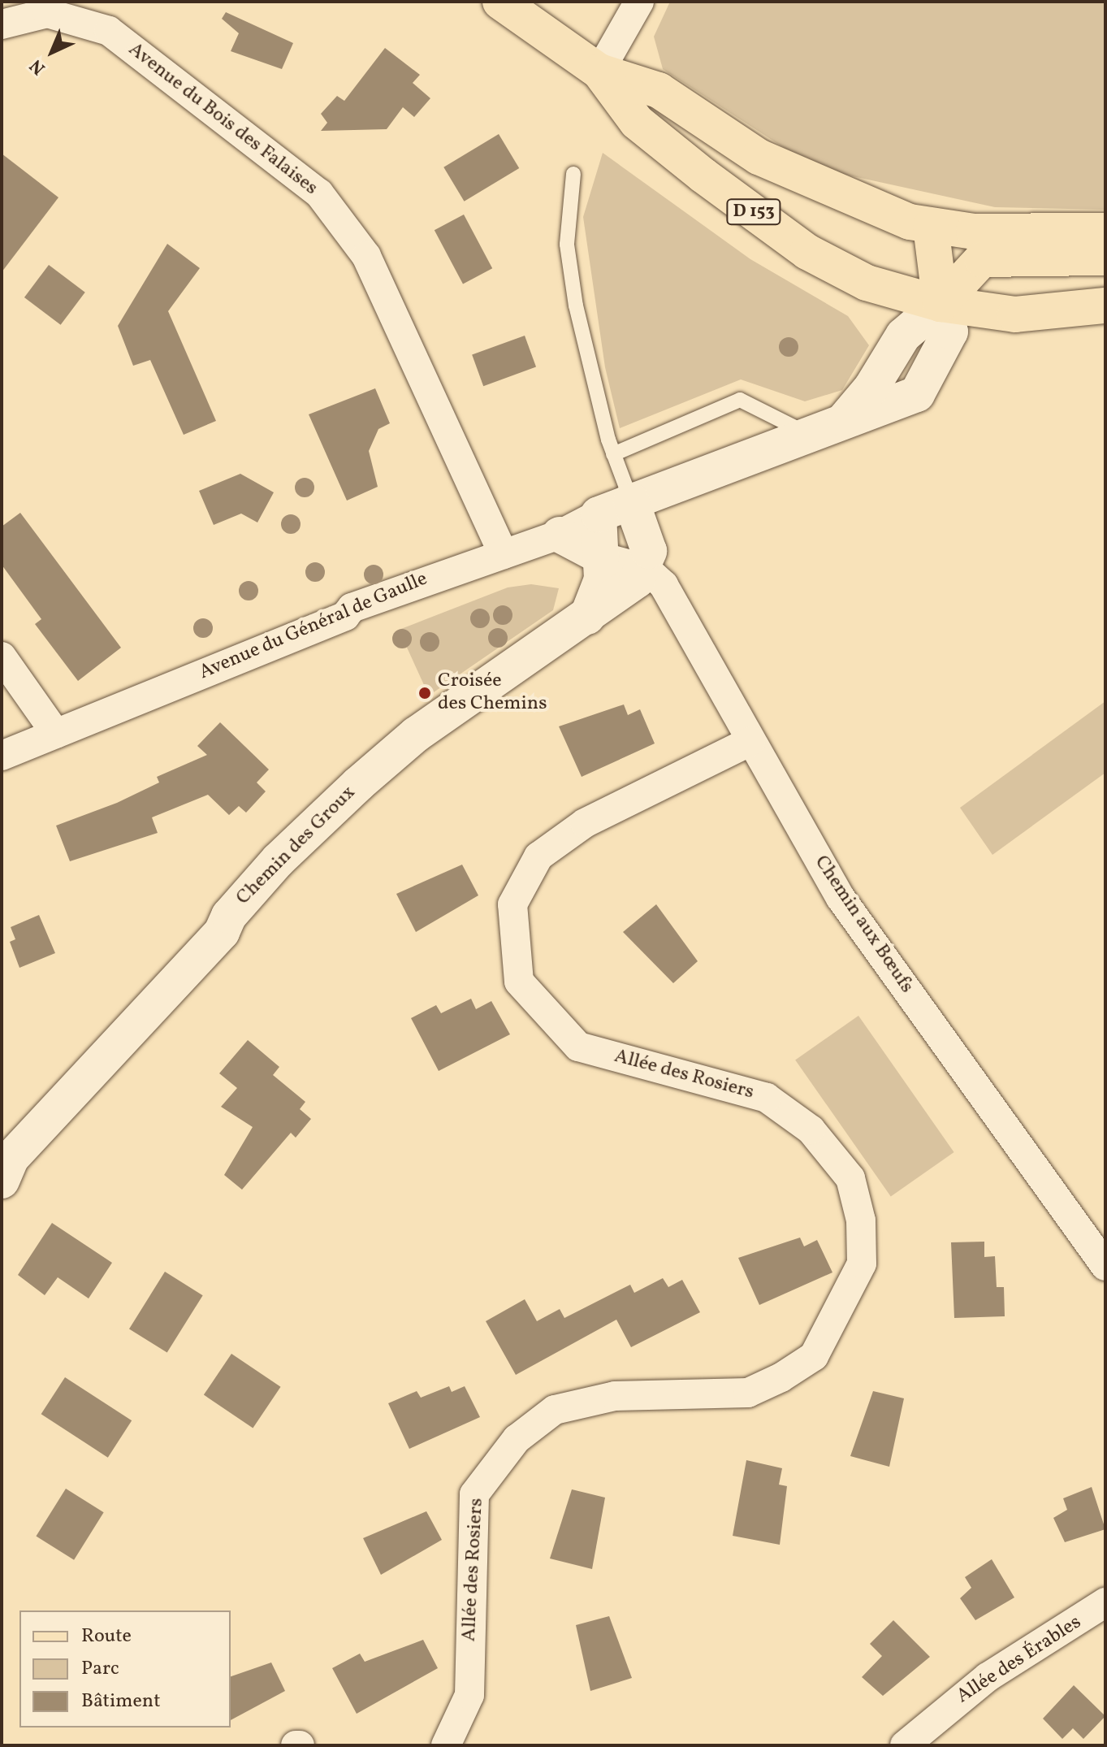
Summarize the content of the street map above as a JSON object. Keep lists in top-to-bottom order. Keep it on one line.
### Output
{"streets":{"main road":["D 153"],"street":["Avenue du Bois des Falaises","Avenue du Général de Gaulle","Chemin des Groux","Chemin aux Bœufs","Allée des Rosiers","Allée des Érables"]},"crossings":[["Avenue du Bois des Falaises","Avenue du Général de Gaulle"],["D 153","Avenue du Général de Gaulle"],["Chemin des Groux","Chemin aux Bœufs"],["Chemin aux Bœufs","Allée des Rosiers"]],"places":["Croisée des Chemins"],"legend":["Route","Parc","Bâtiment"],"north":"bottom left"}
